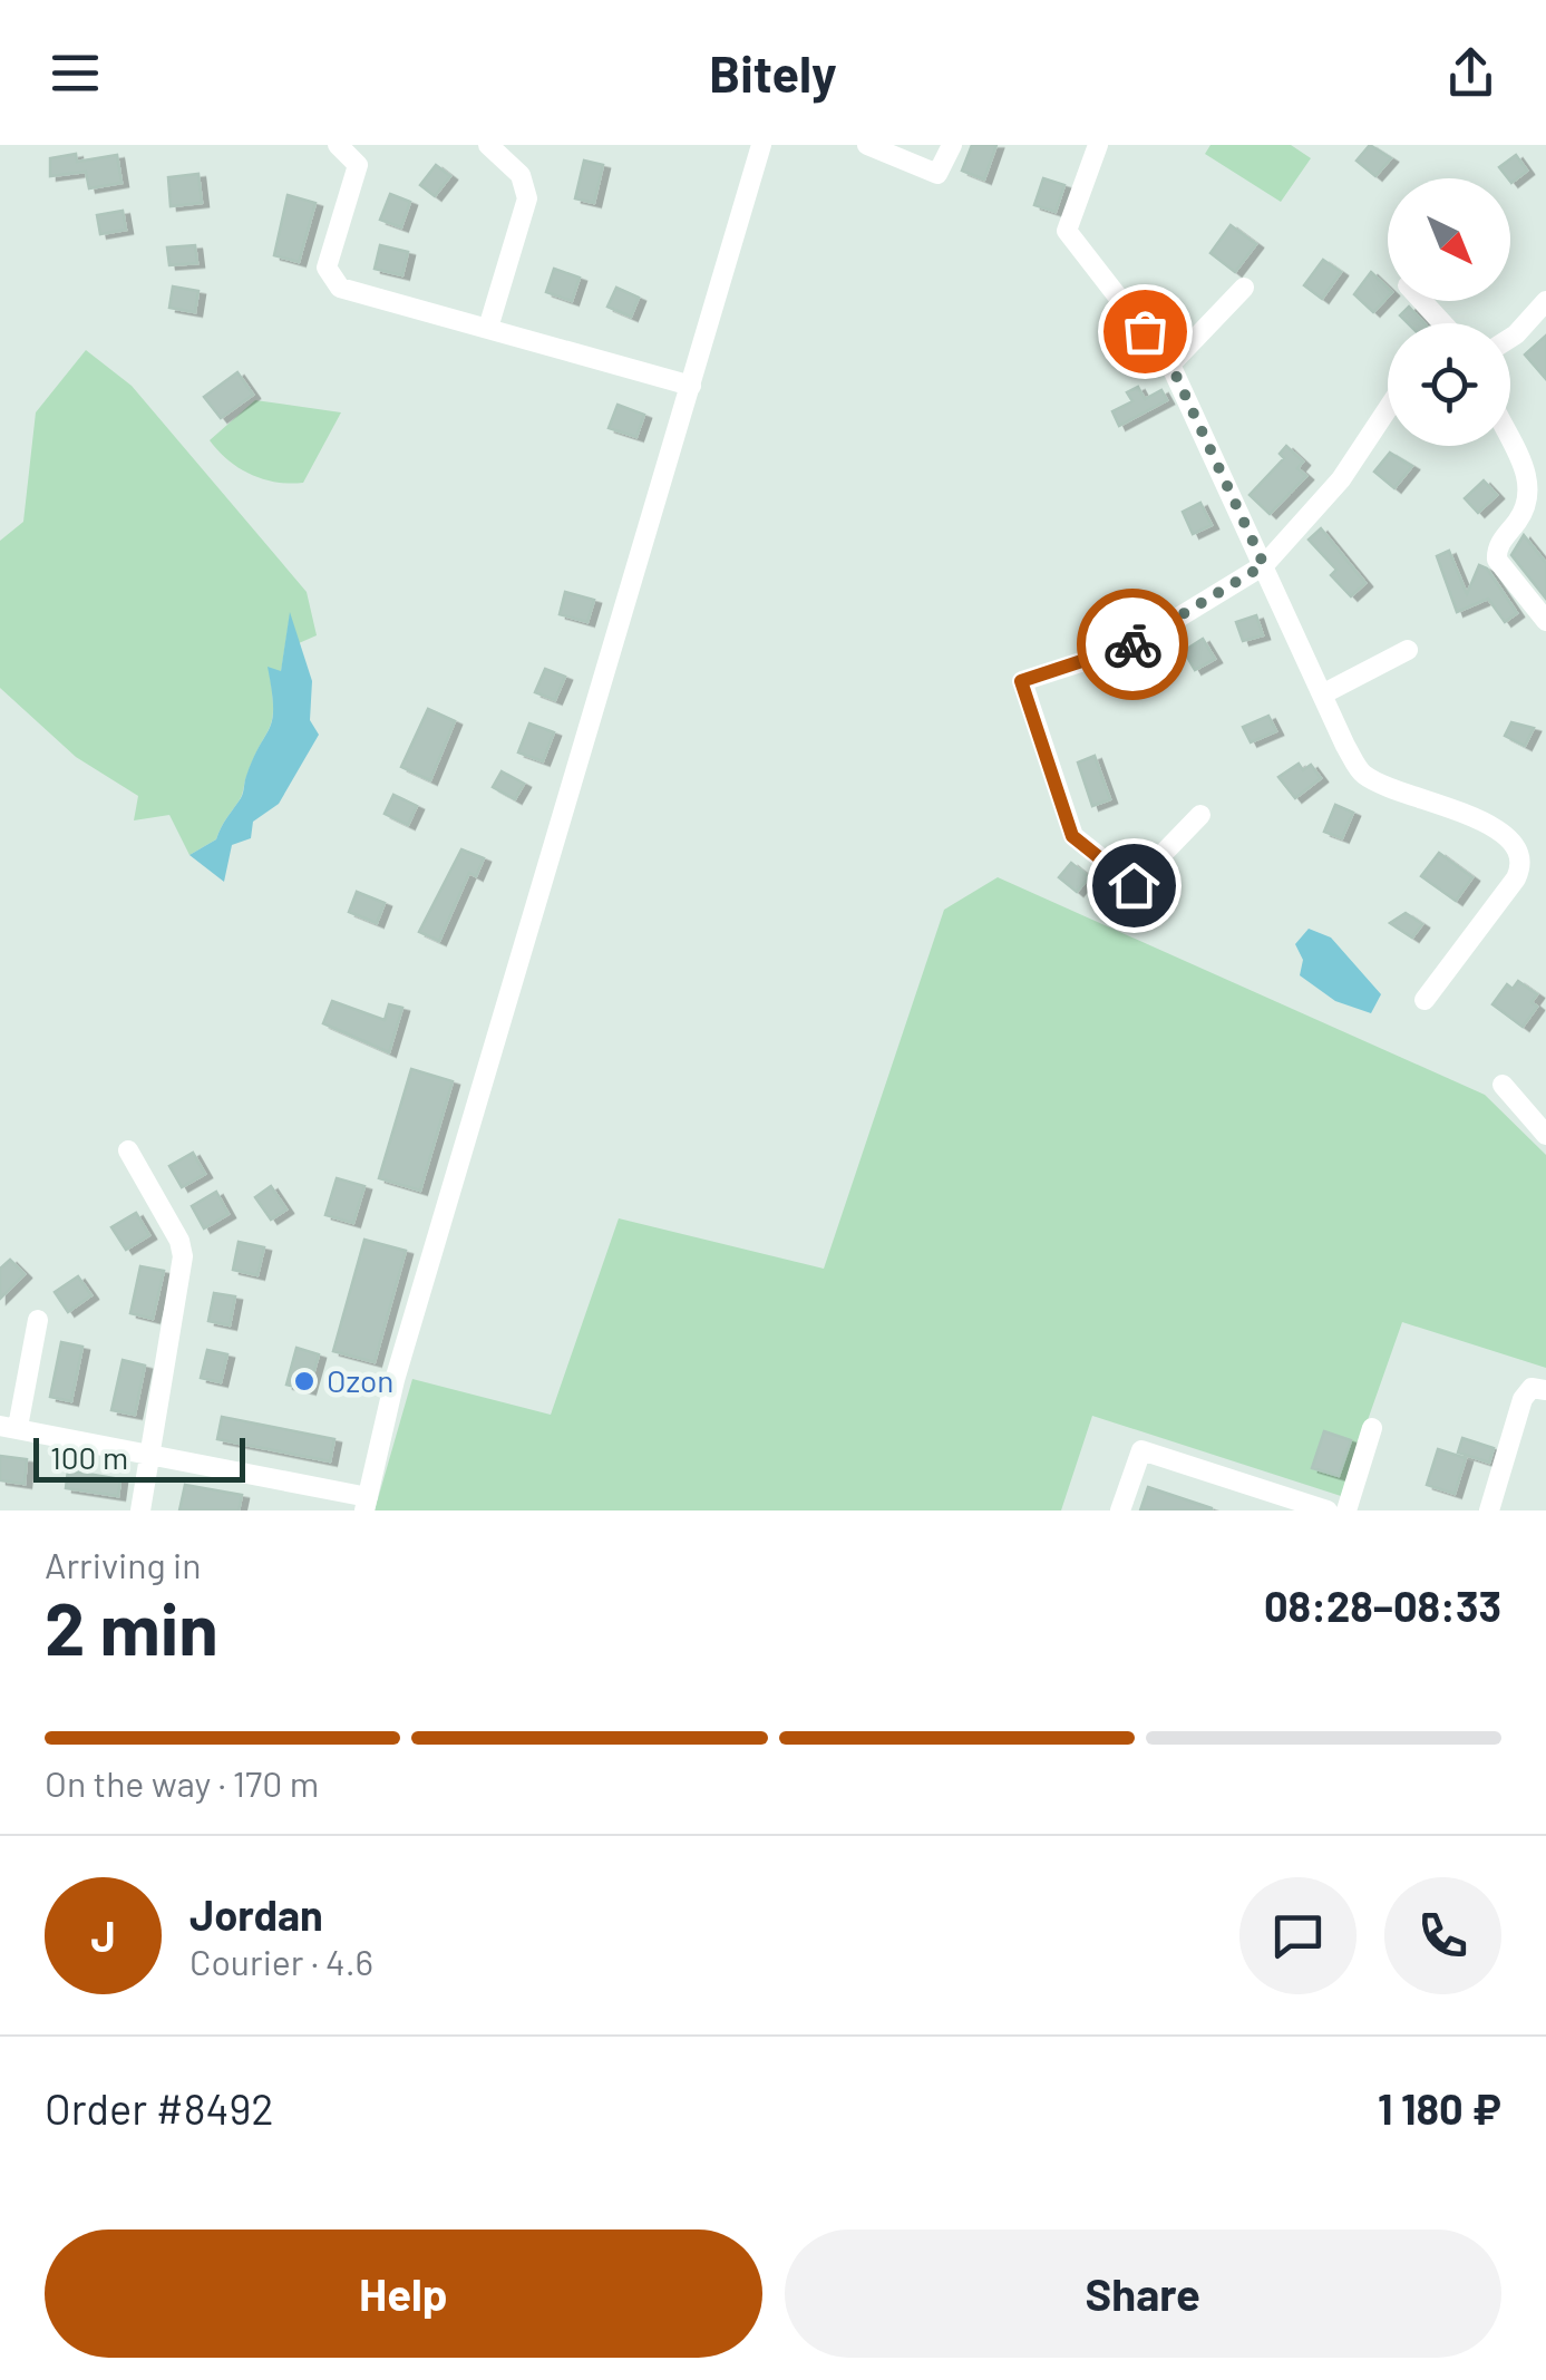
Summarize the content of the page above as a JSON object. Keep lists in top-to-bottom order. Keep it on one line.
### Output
{"places":["Ozon"],"scale_bar":"100 m","north":"bottom right","page":{"header":"Bitely","scale":"100 m","heading":["2 min","Arriving in","08:28–08:33"],"panel":["Jordan","Courier · 4.6","Order #8492","1 180 ₽"],"bar":"On the way · 170 m","round":"J","buttons":["Help","Share"]}}
